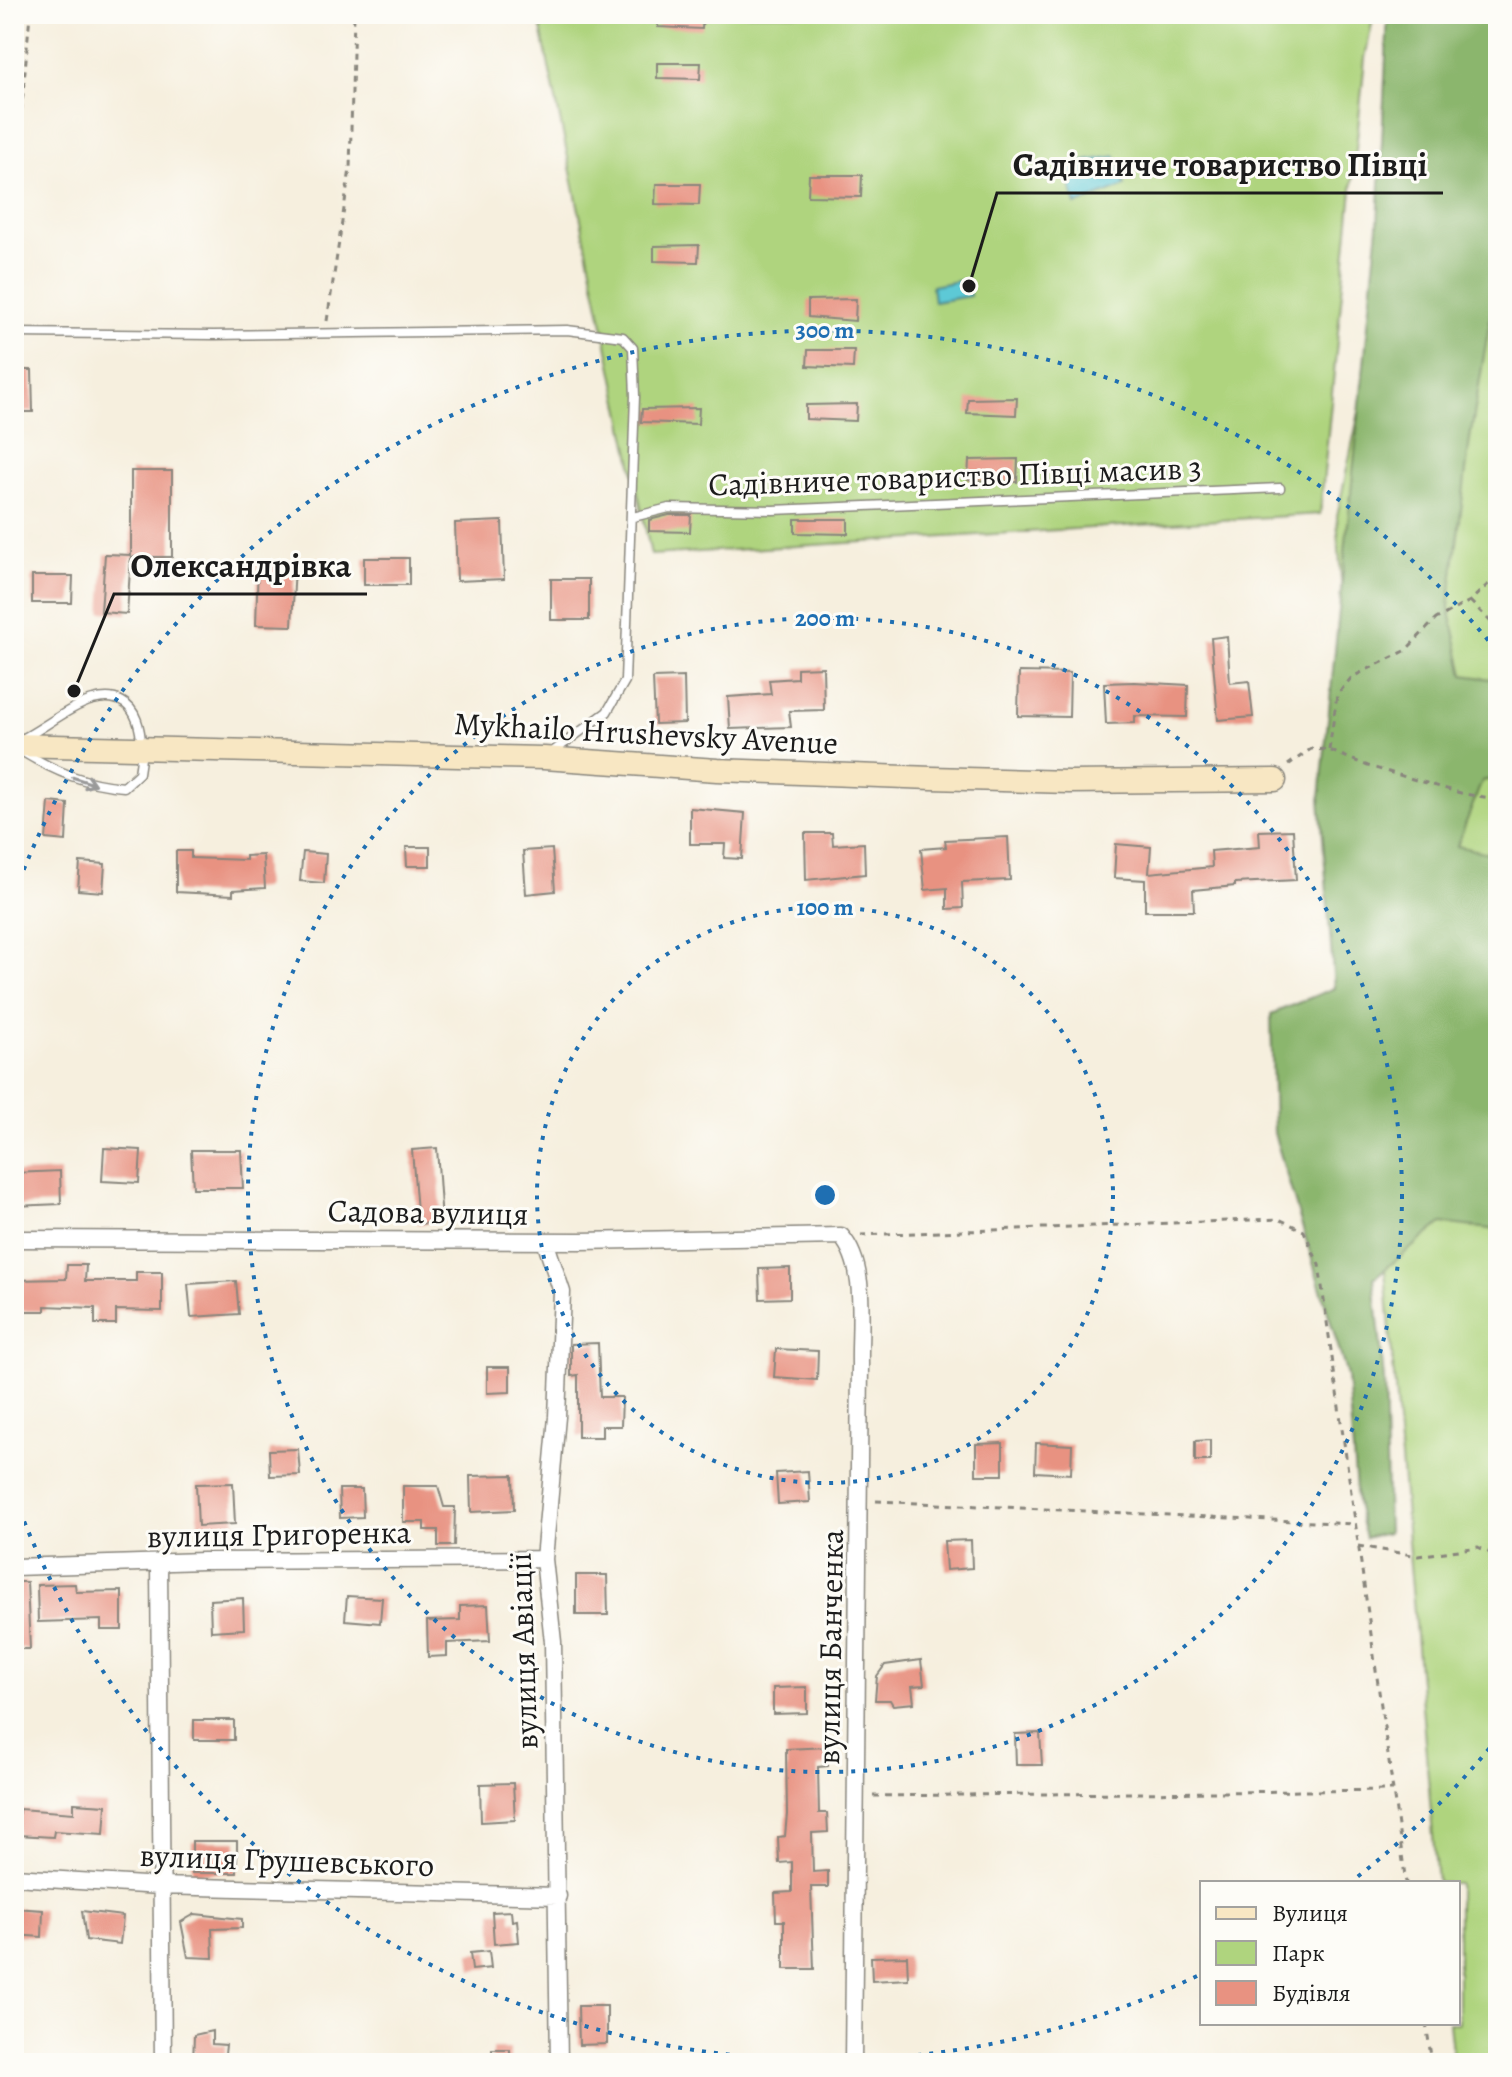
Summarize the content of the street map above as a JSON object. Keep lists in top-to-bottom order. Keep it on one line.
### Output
{"streets":{"street":["Mykhailo Hrushevsky Avenue","Садова вулиця","вулиця Григоренка","вулиця Банченка","вулиця Авіації","вулиця Грушевського"],"lane":["Садівниче товариство Півці масив 3"]},"crossings":[["Садова вулиця","вулиця Банченка"],["Садова вулиця","вулиця Авіації"],["вулиця Григоренка","вулиця Авіації"],["вулиця Авіації","вулиця Грушевського"]],"places":["Садівниче товариство Півці","Олександрівка"],"legend":["Вулиця","Парк","Будівля"],"rings":["300 m","200 m","100 m"]}
